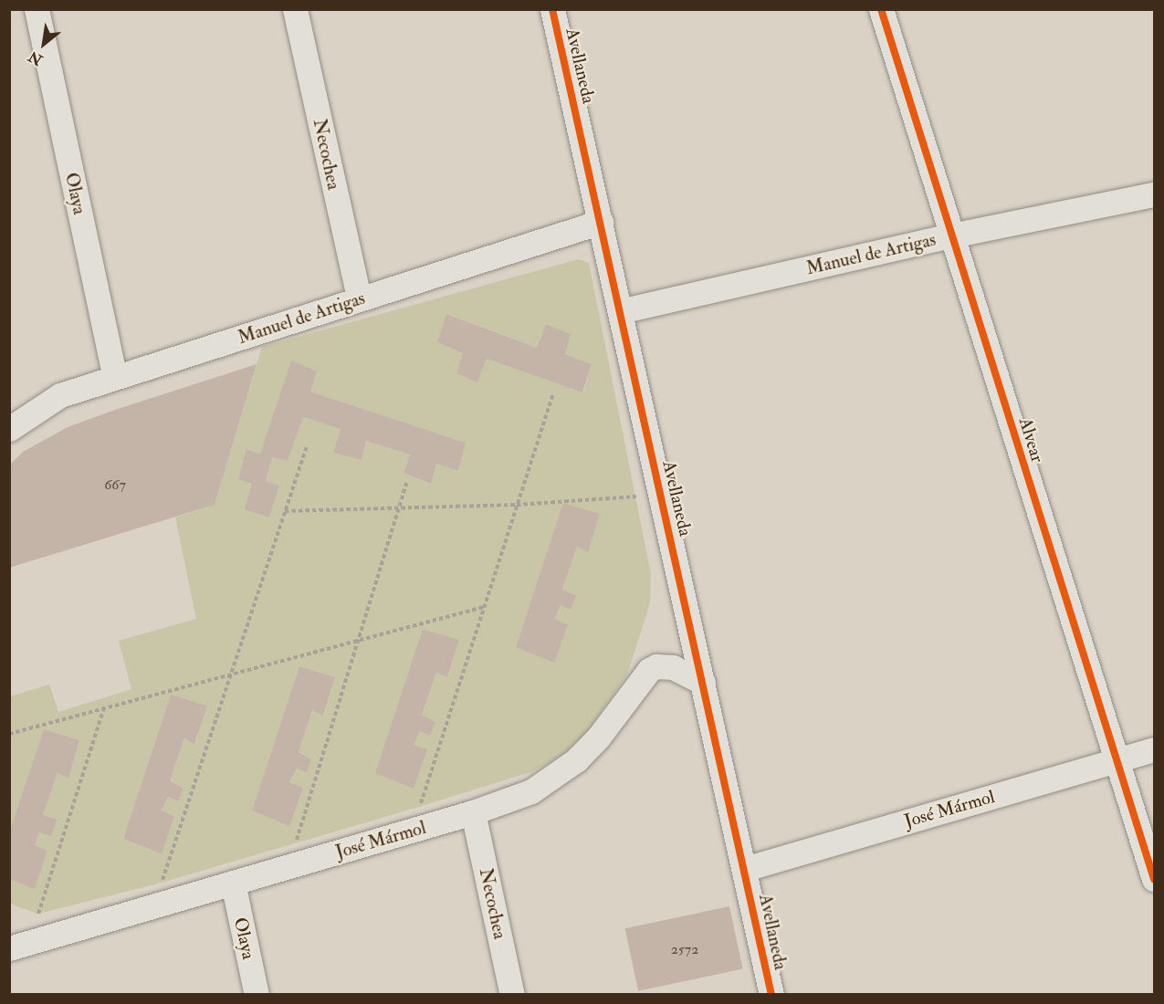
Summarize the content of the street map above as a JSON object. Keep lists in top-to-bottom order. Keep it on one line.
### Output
{"streets":{"street":["Avellaneda","Necochea","Olaya","Manuel de Artigas","Alvear","José Mármol"]},"crossings":[["Avellaneda","Manuel de Artigas"],["Avellaneda","José Mármol"],["Necochea","Manuel de Artigas"],["Necochea","José Mármol"],["Olaya","Manuel de Artigas"],["Olaya","José Mármol"],["Manuel de Artigas","Alvear"],["Alvear","José Mármol"]],"house_numbers":["667","2572"],"north":"bottom left"}
